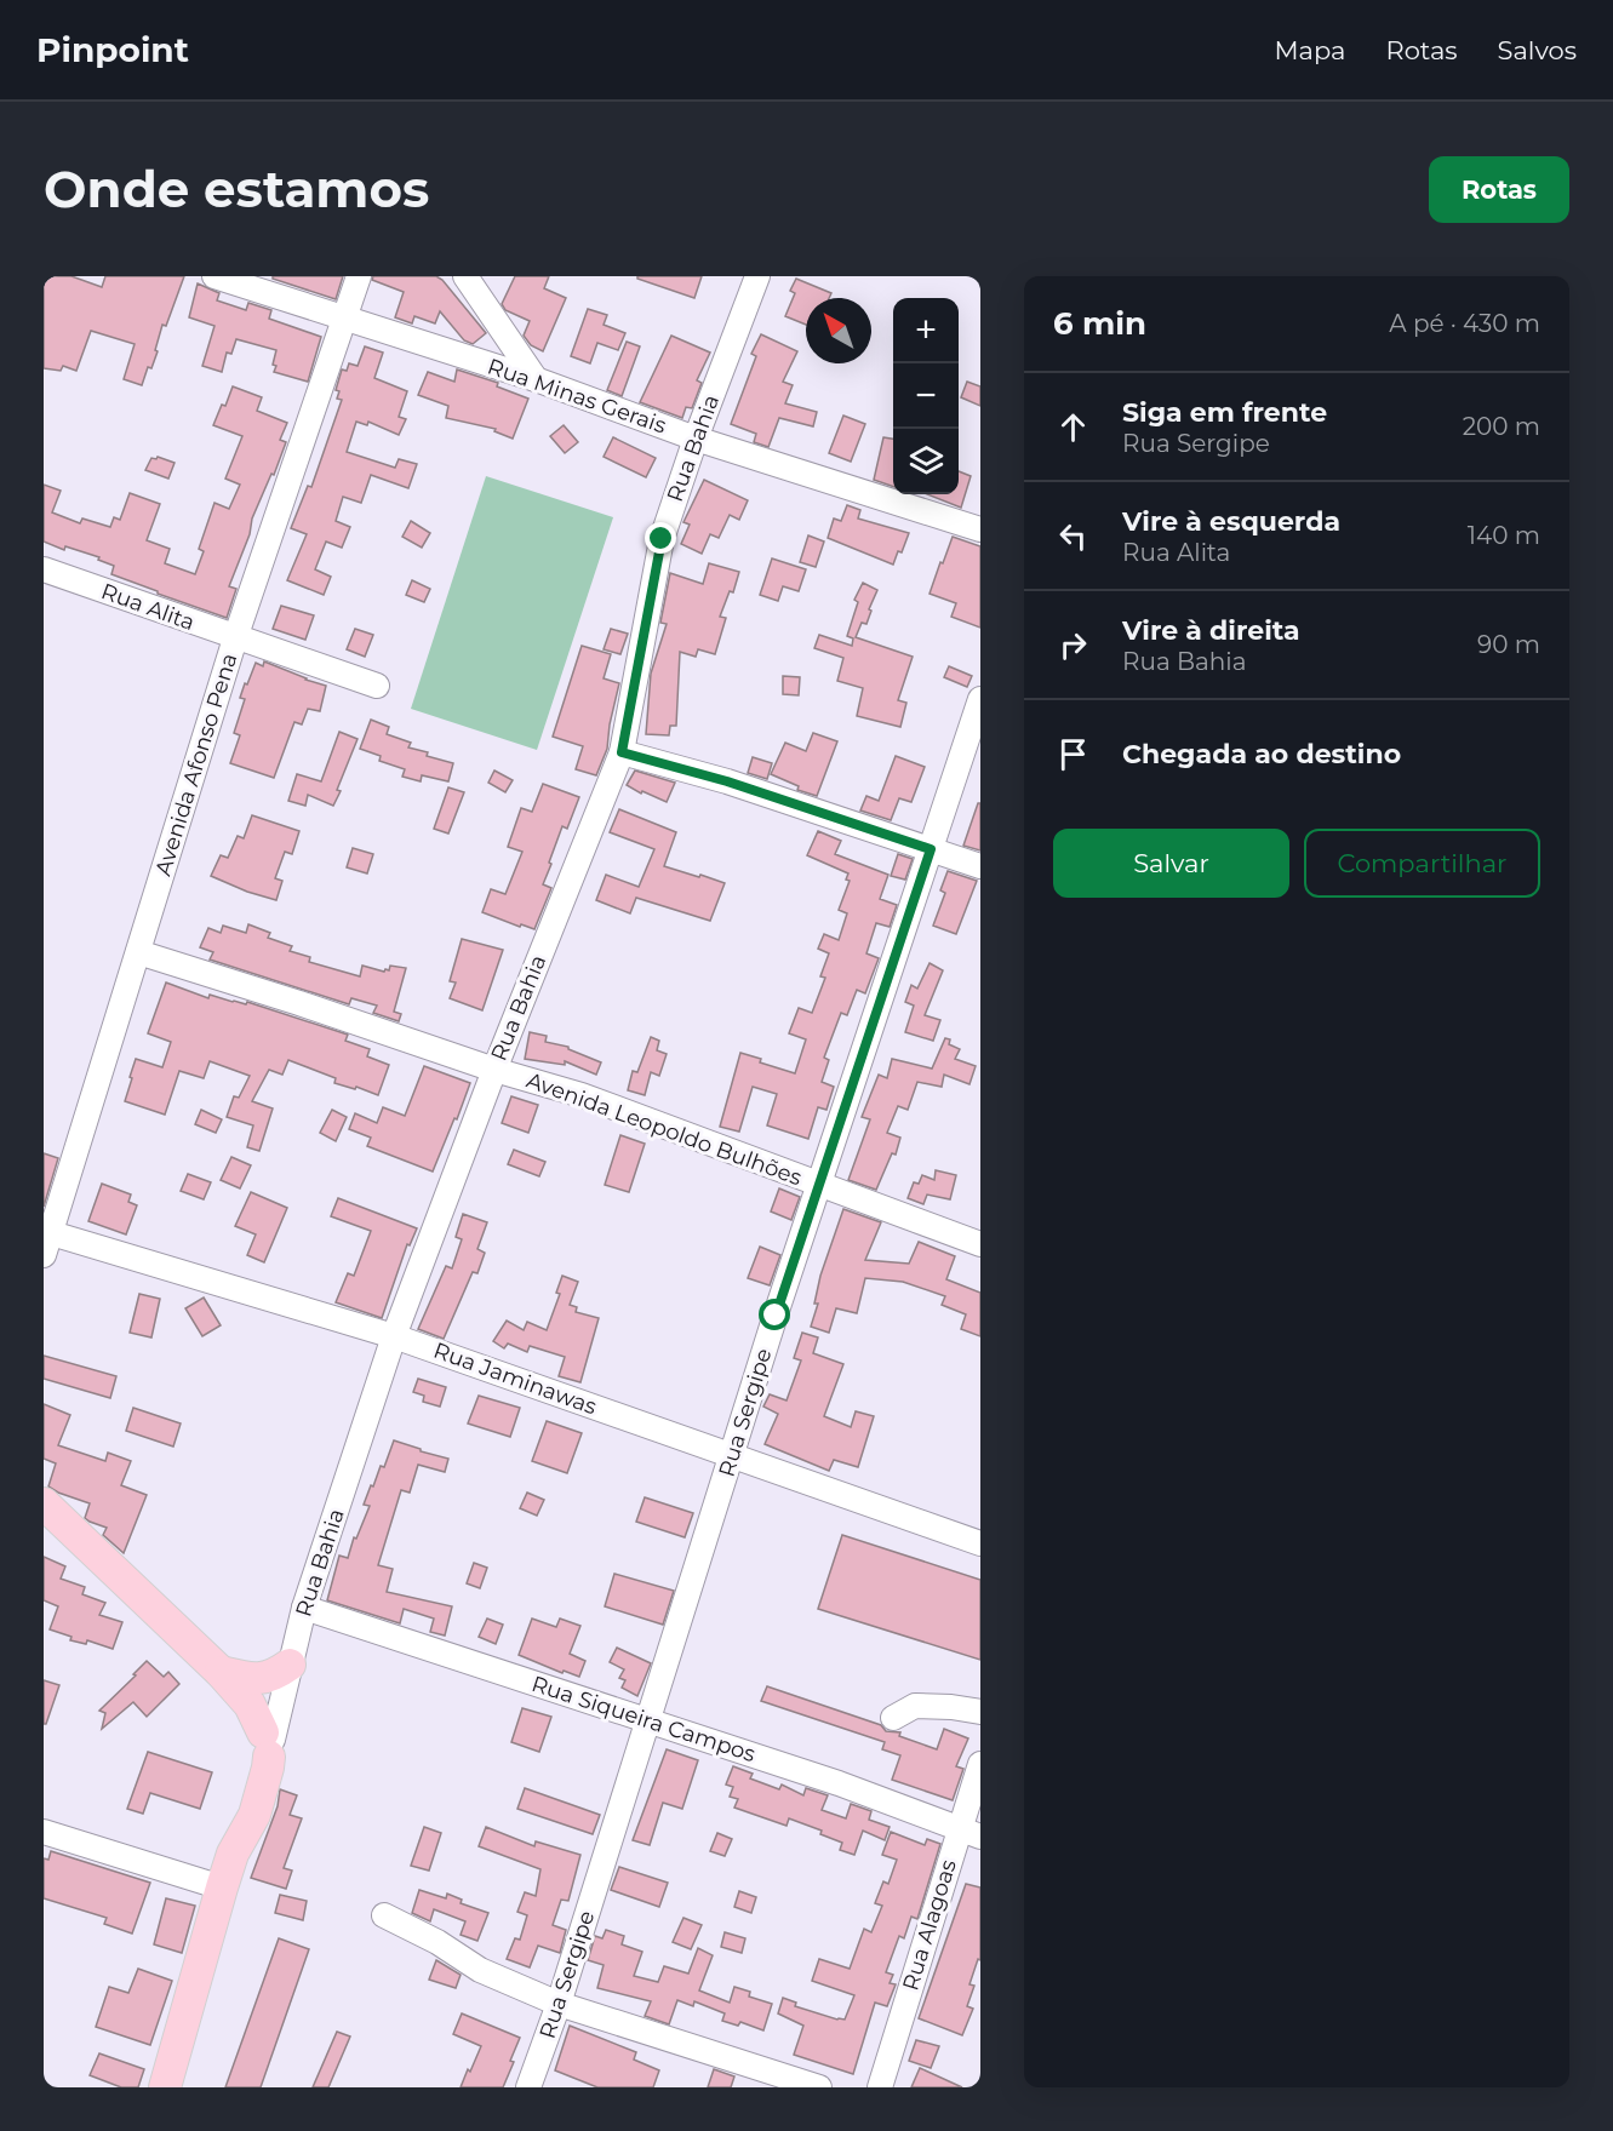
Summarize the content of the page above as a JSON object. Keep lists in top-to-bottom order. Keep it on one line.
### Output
{"streets":{"street":["Rua Minas Gerais","Rua Bahia","Rua Alita","Avenida Afonso Pena","Avenida Leopoldo Bulhões","Rua Jaminawas","Rua Sergipe","Rua Siqueira Campos","Rua Alagoas"]},"crossings":[["Rua Minas Gerais","Rua Bahia"],["Rua Minas Gerais","Avenida Afonso Pena"],["Rua Bahia","Avenida Leopoldo Bulhões"],["Rua Bahia","Rua Jaminawas"],["Rua Bahia","Rua Siqueira Campos"],["Rua Alita","Avenida Afonso Pena"],["Avenida Afonso Pena","Avenida Leopoldo Bulhões"],["Avenida Afonso Pena","Rua Jaminawas"],["Avenida Leopoldo Bulhões","Rua Sergipe"],["Rua Jaminawas","Rua Sergipe"],["Rua Sergipe","Rua Siqueira Campos"],["Rua Siqueira Campos","Rua Alagoas"]],"north":"top left","page":{"header":"Pinpoint","nav":["Mapa","Rotas","Salvos"],"buttons":["Rotas",["Salvar","Compartilhar"]],"title":"Onde estamos","heading":["6 min","A pé · 430 m"],"map_buttons":["+","−"],"list":[["Siga em frente","Rua Sergipe","200 m"],["Vire à esquerda","Rua Alita","140 m"],["Vire à direita","Rua Bahia","90 m"],"Chegada ao destino"]}}
